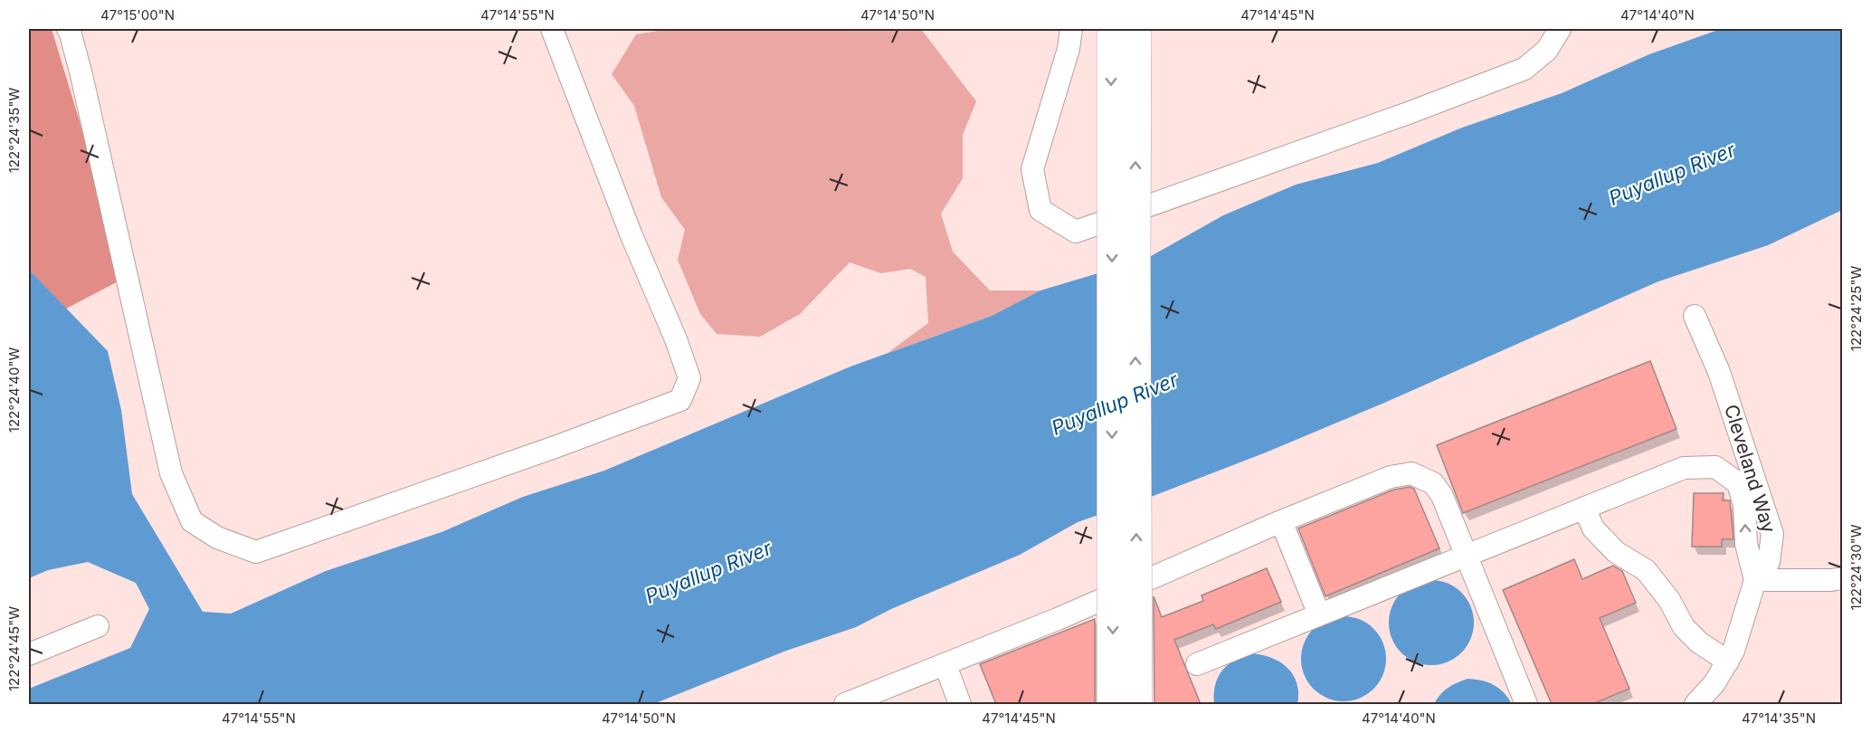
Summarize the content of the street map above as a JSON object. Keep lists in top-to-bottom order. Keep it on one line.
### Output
{"streets":{"street":["Cleveland Way"]},"water":["Puyallup River"],"coordinates":["47°15'00\"N","47°14'55\"N","47°14'50\"N","47°14'45\"N","47°14'40\"N","122°24'35\"W","122°24'25\"W","122°24'40\"W","122°24'30\"W","122°24'45\"W","47°14'35\"N"]}
